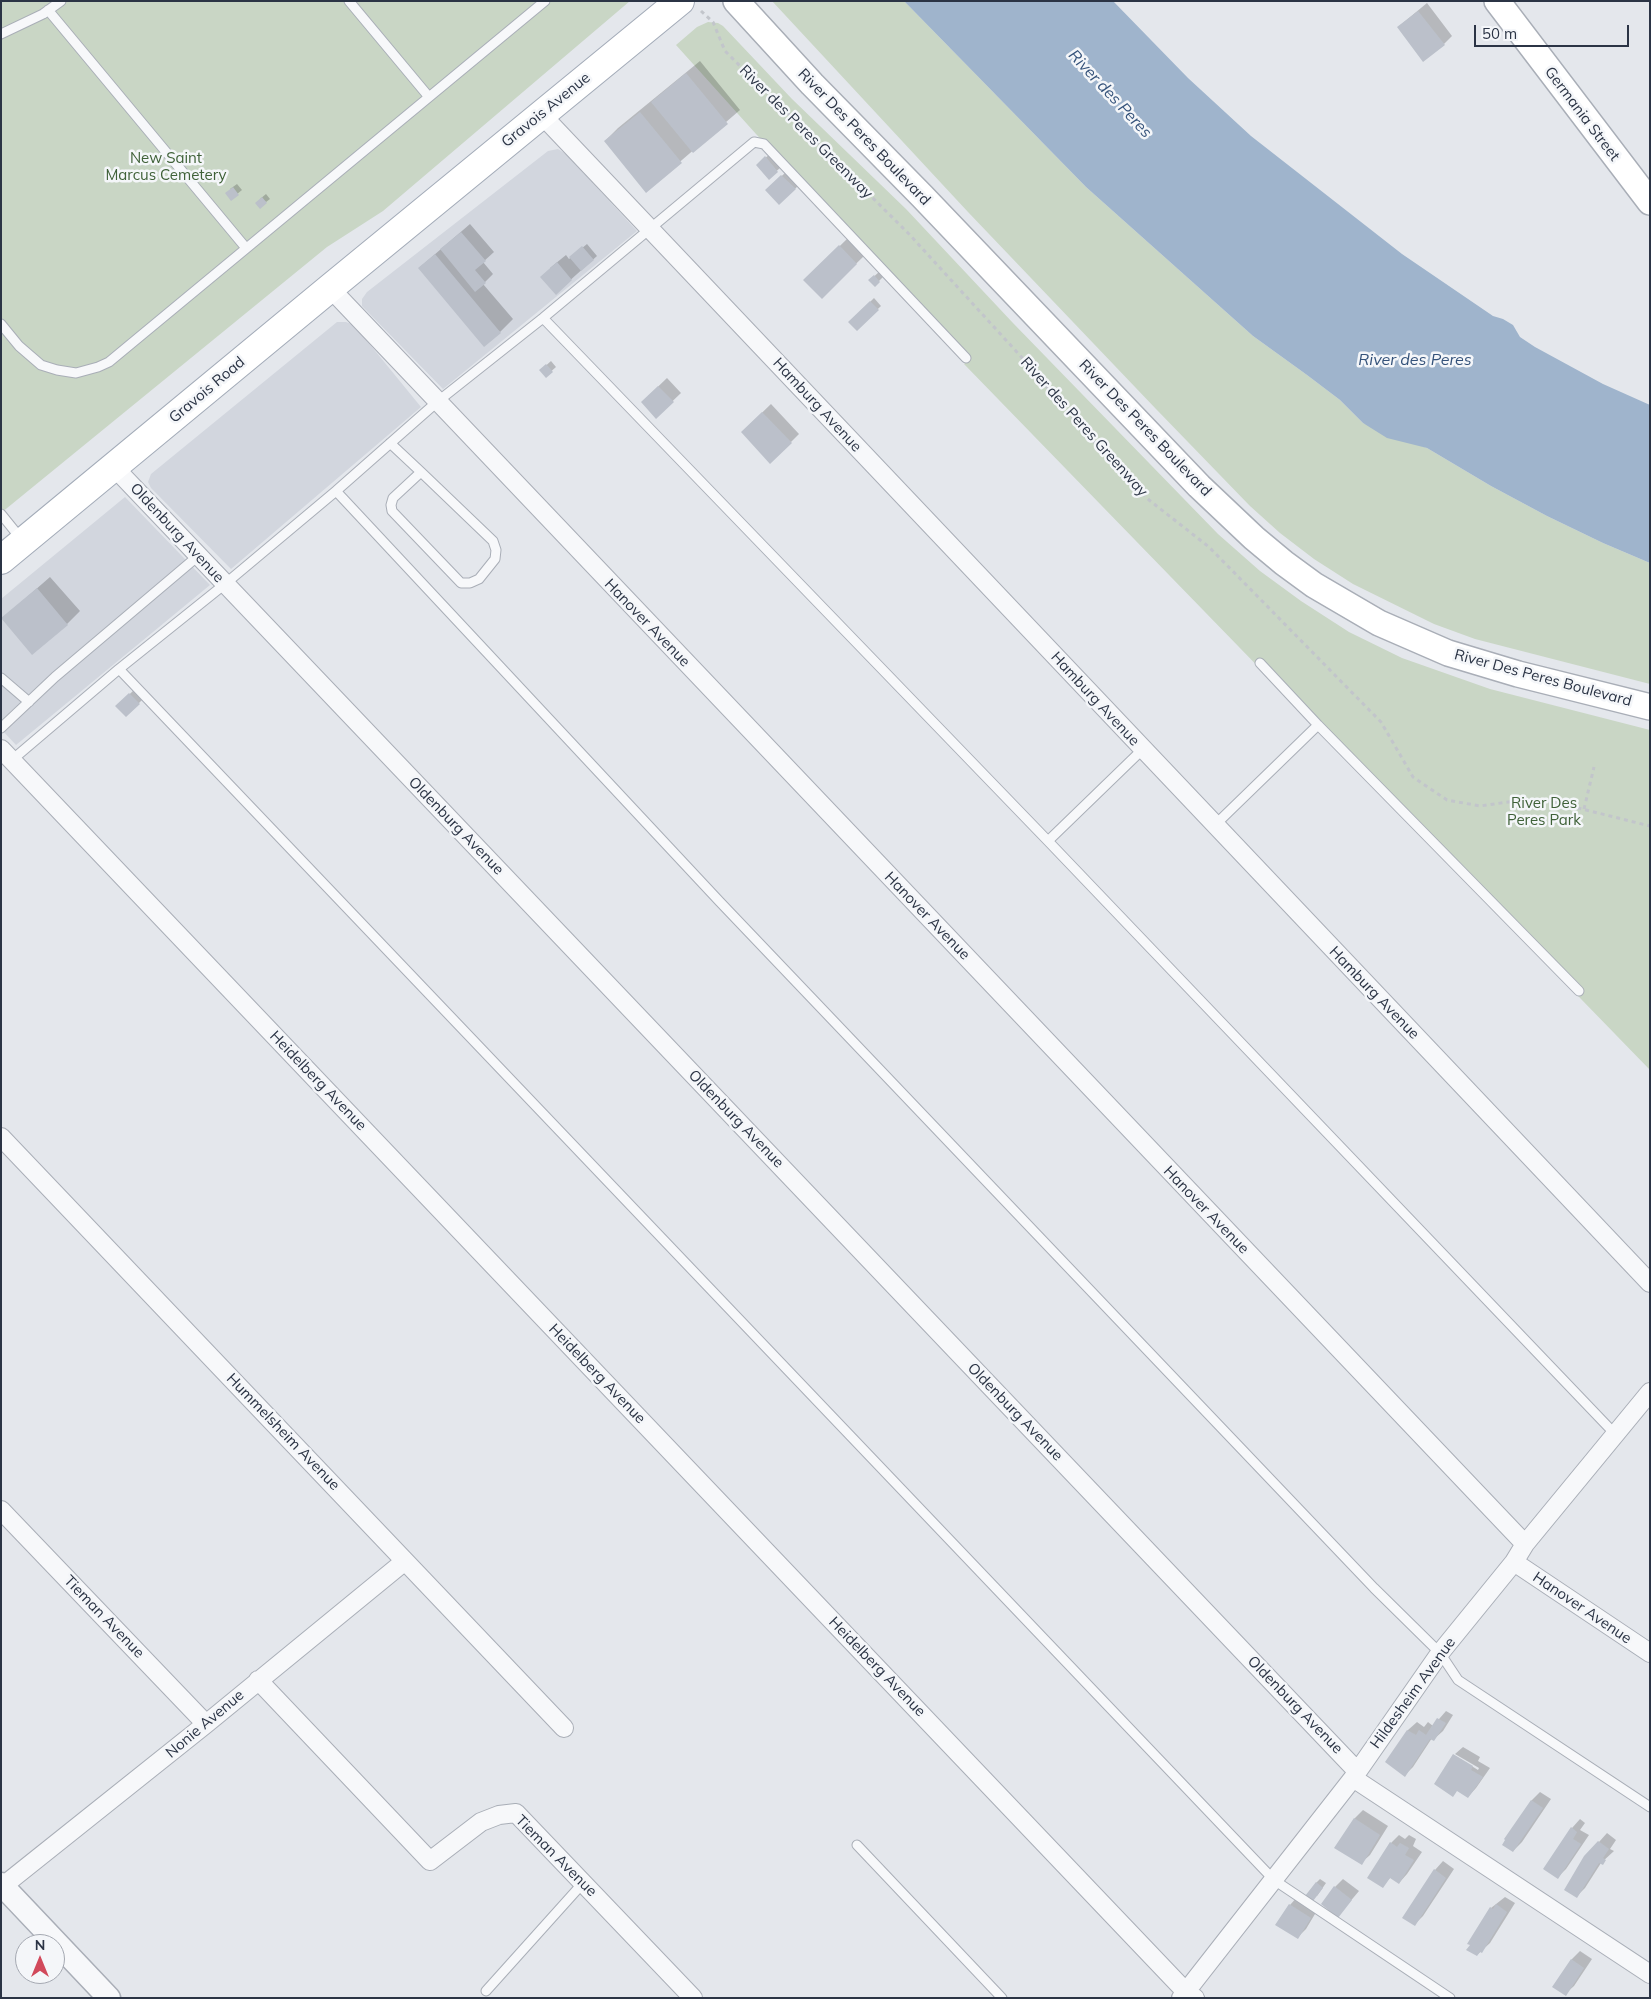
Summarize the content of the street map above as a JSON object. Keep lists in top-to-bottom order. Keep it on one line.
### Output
{"streets":{"main road":["Gravois Avenue","Germania Street","River Des Peres Boulevard","Gravois Road"],"street":["Hamburg Avenue","Oldenburg Avenue","Hanover Avenue","Heidelberg Avenue","Hummelsheim Avenue","Tieman Avenue","Hildesheim Avenue","Nonie Avenue"],"path":["River des Peres Greenway"]},"crossings":[["Gravois Avenue","Gravois Road"],["Gravois Avenue","Hamburg Avenue"],["Gravois Road","Oldenburg Avenue"],["Gravois Road","Hanover Avenue"],["Oldenburg Avenue","Hildesheim Avenue"],["Hanover Avenue","Hildesheim Avenue"],["Heidelberg Avenue","Hildesheim Avenue"],["Hummelsheim Avenue","Nonie Avenue"],["Tieman Avenue","Nonie Avenue"]],"water":["River des Peres"],"parks":["New Saint Marcus Cemetery","River Des Peres Park"],"scale_bar":"50 m","north":"top"}
